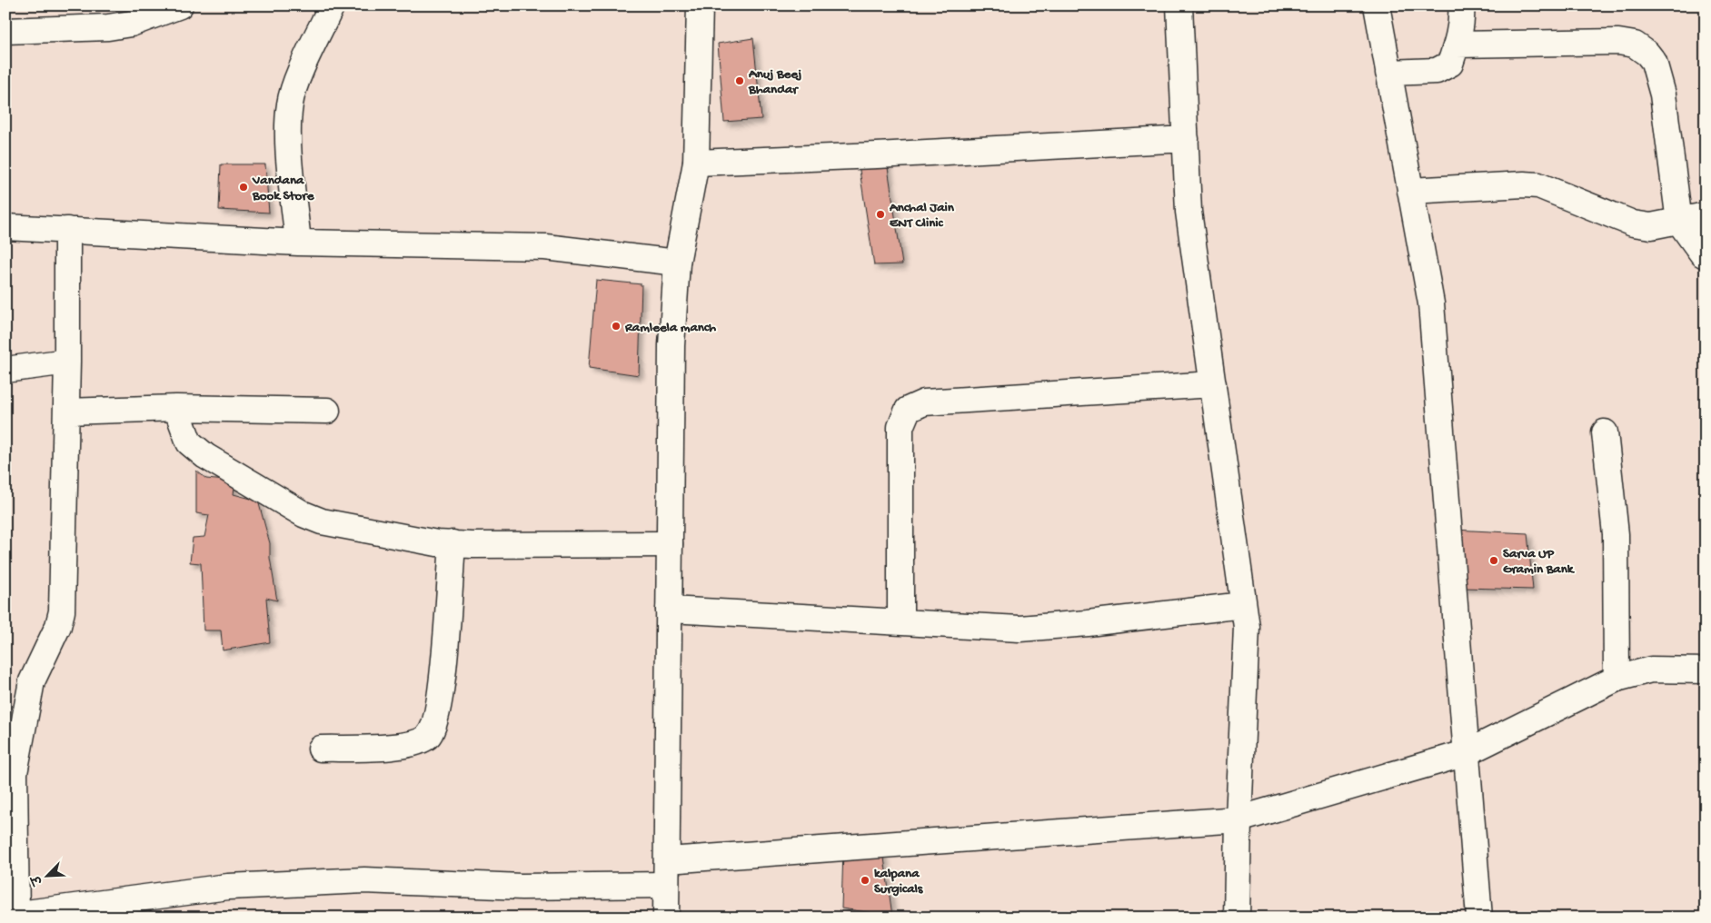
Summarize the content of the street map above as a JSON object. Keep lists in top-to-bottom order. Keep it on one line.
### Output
{"places":["Anuj Beej Bhandar","Vandana Book Store","Anchal Jain ENT Clinic","Ramleela manch","Sarva UP Gramin Bank","kalpana Surgicals"],"north":"bottom left"}
